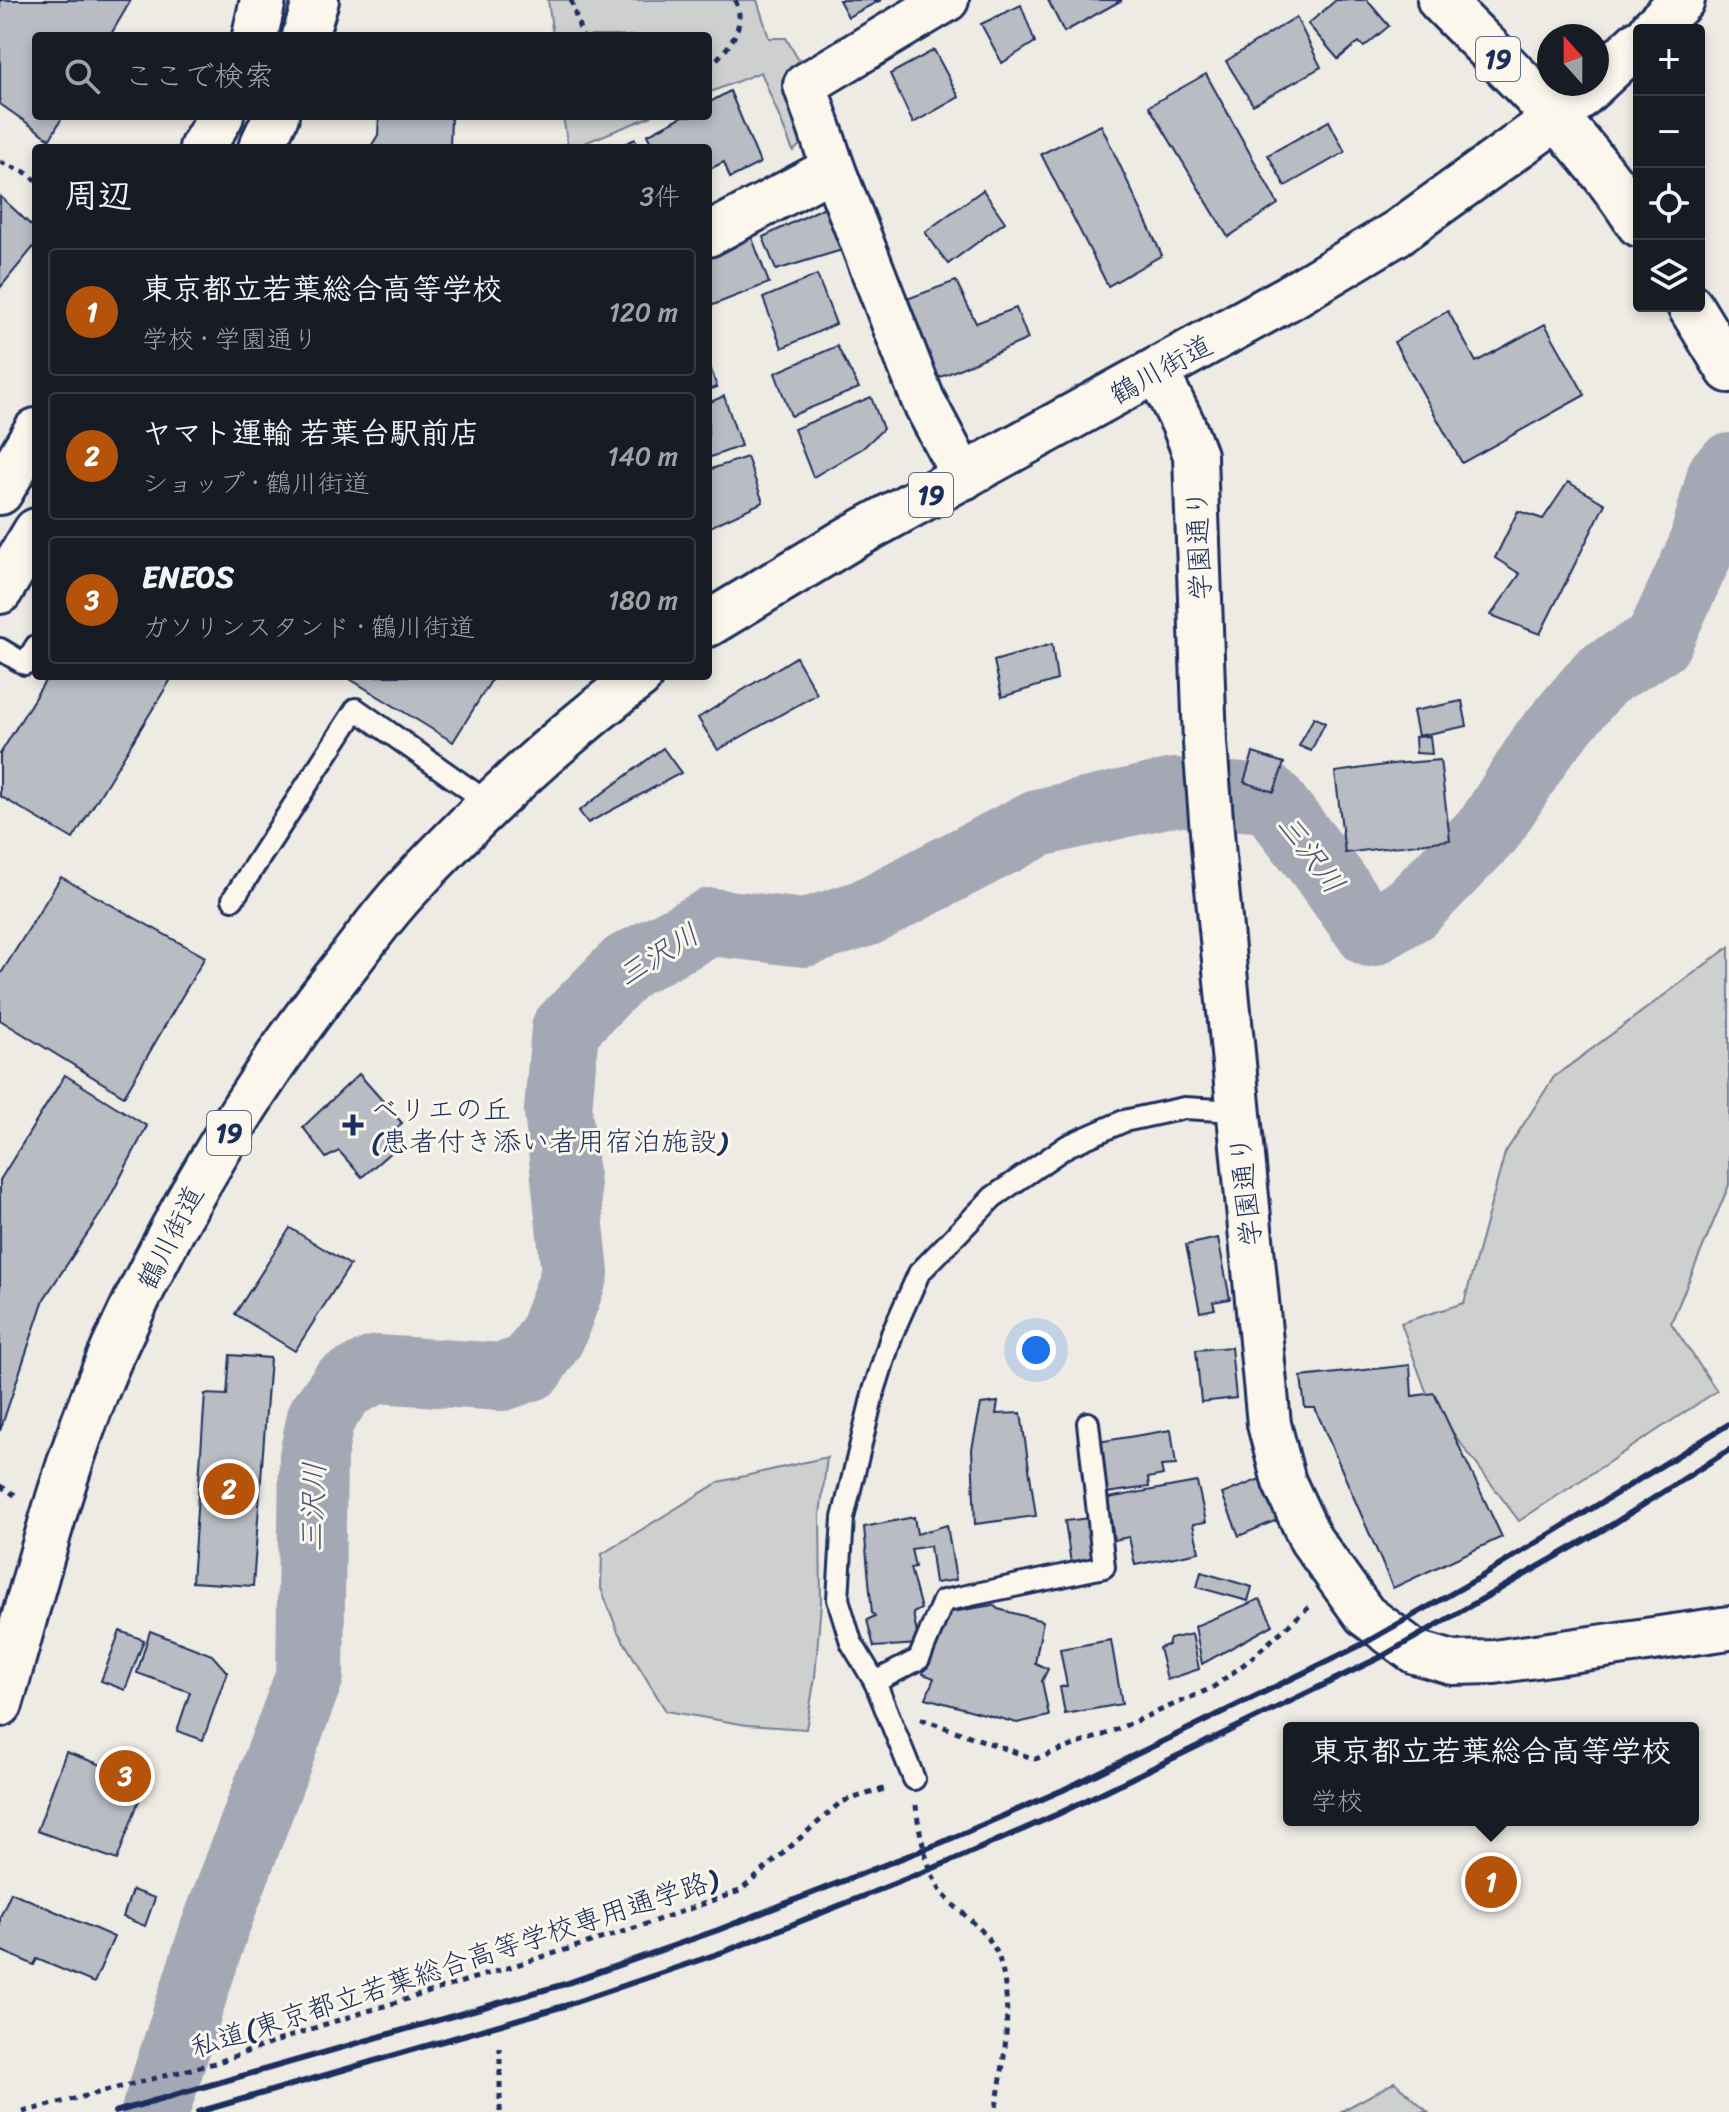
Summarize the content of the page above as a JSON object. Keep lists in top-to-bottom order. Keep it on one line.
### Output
{"streets":{"main road":["19","鶴川街道"],"street":["学園通り"],"path":["私道(東京都立若葉総合高等学校専用通学路)"]},"crossings":[["19","鶴川街道"],["鶴川街道","学園通り"]],"water":["三沢川"],"places":{"health":["ベリエの丘 (患者付き添い者用宿泊施設)"]},"north":"top","page":{"map_buttons":["+","−"],"search":"ここで検索","heading":["周辺","3件"],"list":[{"mark":"1","name":"東京都立若葉総合高等学校","note":"学校 · 学園通り","value":"120 m"},{"mark":"2","name":"ヤマト運輸 若葉台駅前店","note":"ショップ · 鶴川街道","value":"140 m"},{"mark":"3","name":"ENEOS","note":"ガソリンスタンド · 鶴川街道","value":"180 m"}],"pins":["2","3","1"],"popup":["東京都立若葉総合高等学校","学校"]}}
